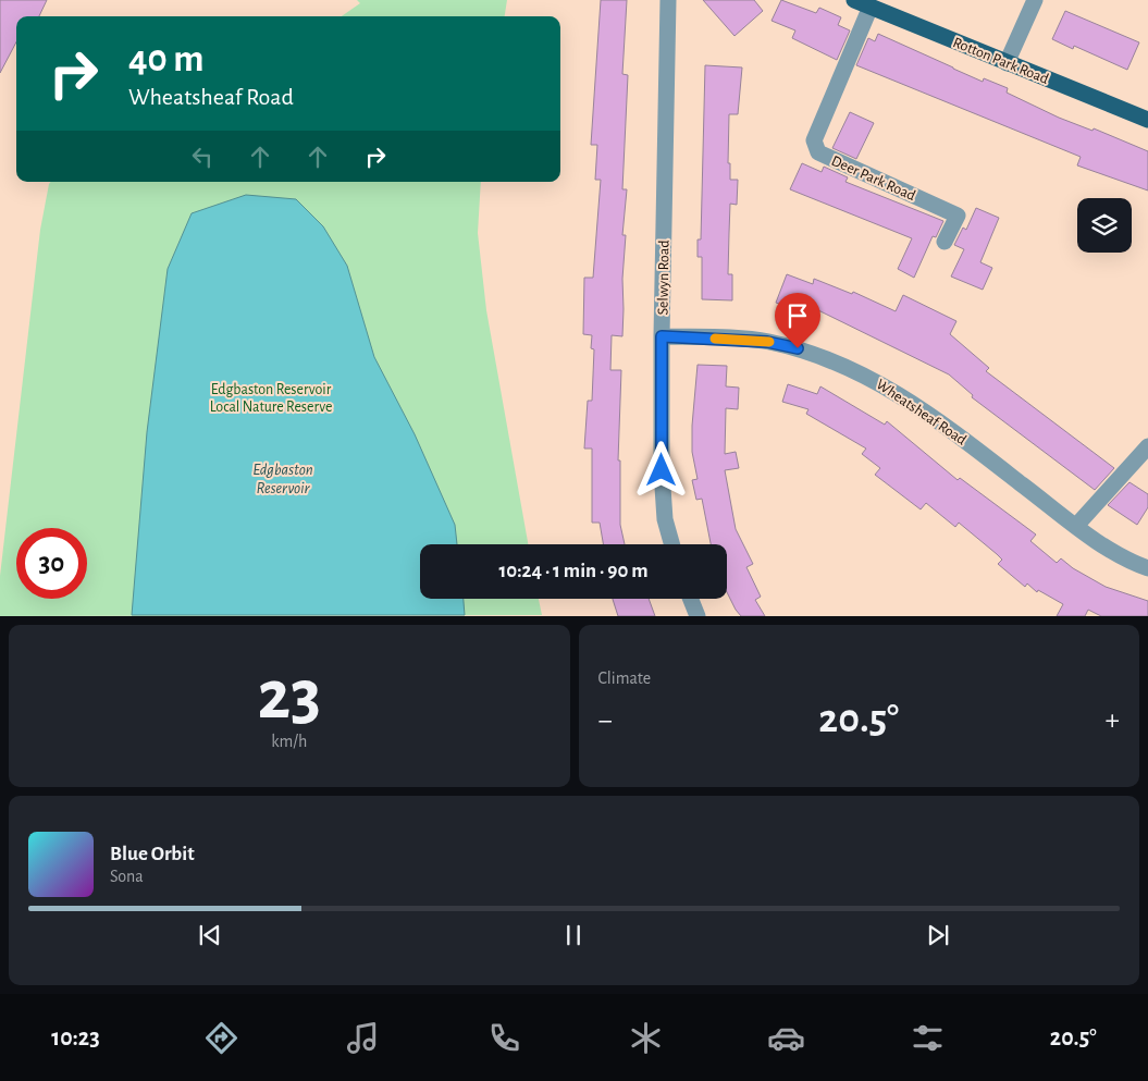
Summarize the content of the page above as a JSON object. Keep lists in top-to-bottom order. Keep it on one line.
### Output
{"streets":{"main road":["Rotton Park Road"],"street":["Deer Park Road","Selwyn Road","Wheatsheaf Road"]},"crossings":[["Rotton Park Road","Deer Park Road"],["Selwyn Road","Wheatsheaf Road"]],"water":["Edgbaston Reservoir"],"parks":["Edgbaston Reservoir Local Nature Reserve"],"page":{"turn":["40 m","Wheatsheaf Road"],"limit":"30","trip":"10:24 · 1 min · 90 m","tile":[["23","km/h"],"Climate"],"heat":["−","20.5°","+"],"song":["Blue Orbit","Sona"],"tabs":["10:23","20.5°"]}}
